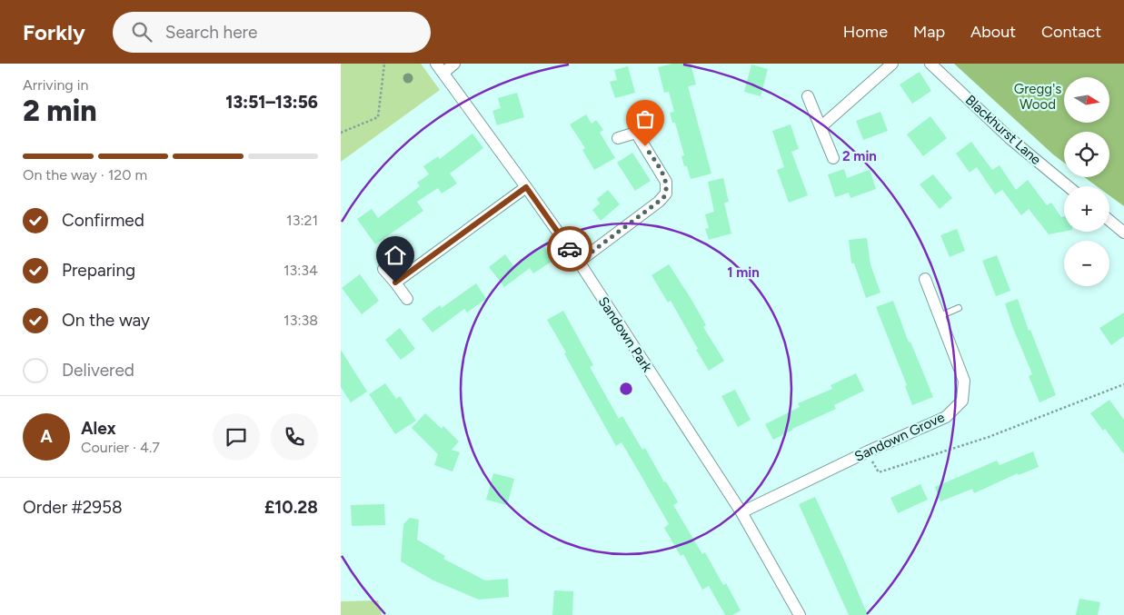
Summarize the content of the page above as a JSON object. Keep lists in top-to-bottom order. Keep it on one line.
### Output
{"streets":{"street":["Blackhurst Lane","Sandown Park","Sandown Grove"]},"crossings":[["Sandown Park","Sandown Grove"]],"parks":["Gregg's Wood"],"north":"right","page":{"header":"Forkly","search":"Search here","nav":["Home","Map","About","Contact"],"heading":["2 min","Arriving in","13:51–13:56"],"panel":["Alex","Courier · 4.7","Order #2958","£10.28"],"map_buttons":["+","−"],"bar":"On the way · 120 m","list":[["Confirmed","13:21"],["Preparing","13:34"],["On the way","13:38"],"Delivered"],"round":"A"},"rings":["2 min","1 min"]}
